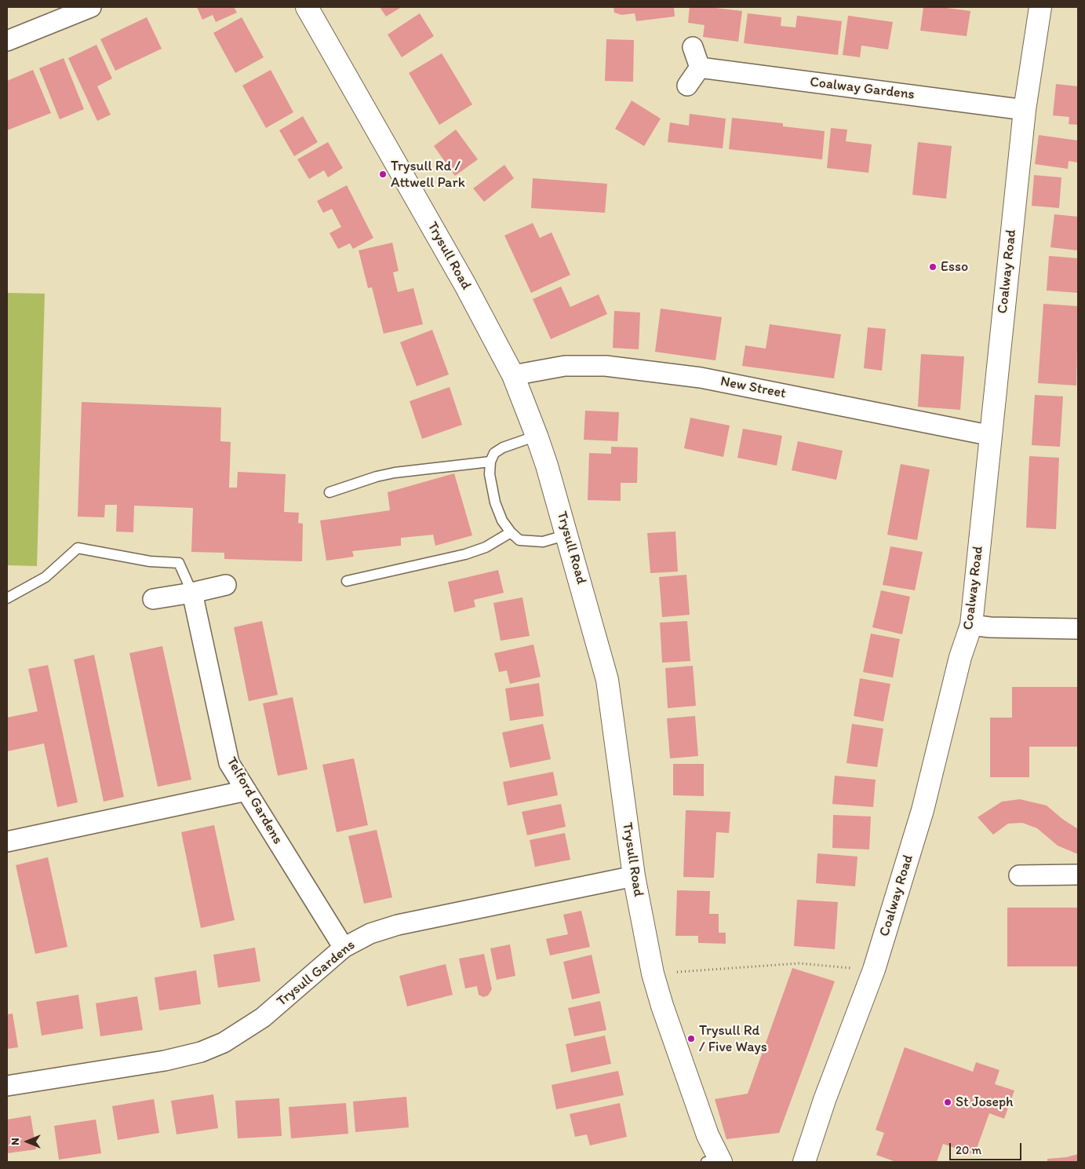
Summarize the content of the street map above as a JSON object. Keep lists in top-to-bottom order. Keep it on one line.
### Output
{"streets":{"street":["Coalway Gardens","Trysull Road","Coalway Road","New Street","Telford Gardens","Trysull Gardens"]},"crossings":[["Coalway Gardens","Coalway Road"],["Trysull Road","New Street"],["Trysull Road","Trysull Gardens"],["Coalway Road","New Street"],["Telford Gardens","Trysull Gardens"]],"places":["Trysull Rd / Attwell Park","Esso","Trysull Rd / Five Ways","St Joseph"],"scale_bar":"20 m","north":"left"}
